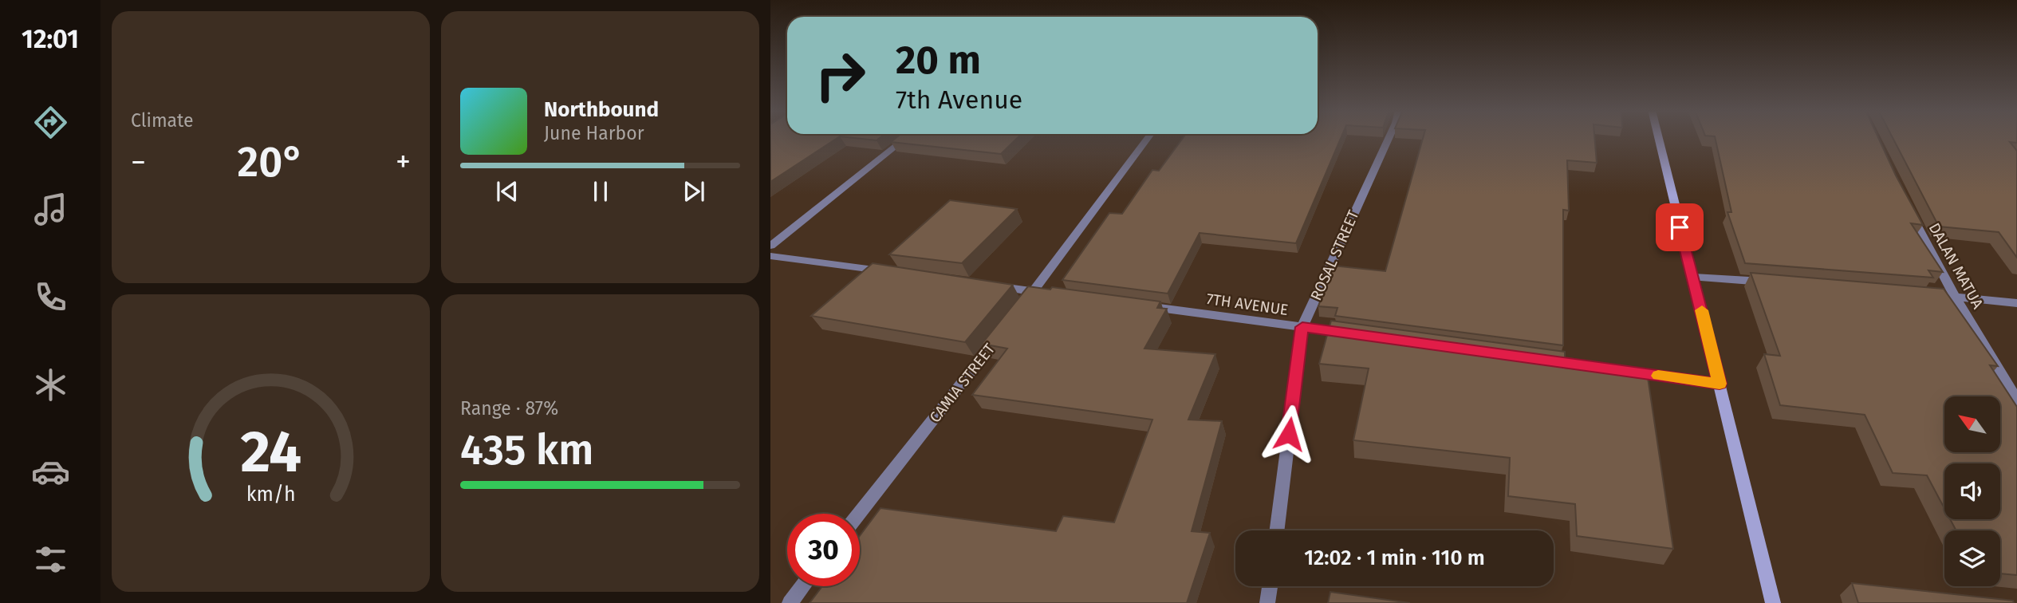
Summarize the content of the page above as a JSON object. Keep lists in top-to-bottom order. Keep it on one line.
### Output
{"streets":{"street":["ROSAL STREET","DALAN MATUA","7TH AVENUE","CAMIA STREET"]},"crossings":[["ROSAL STREET","7TH AVENUE"]],"north":"top left","page":{"tabs":"12:01","tile":["Climate",["Range · 87%","435 km"]],"turn":["20 m","7th Avenue"],"song":["Northbound","June Harbor"],"heat":["−","20°","+"],"limit":"30","trip":"12:02 · 1 min · 110 m","gauge":["24","km/h"]}}
